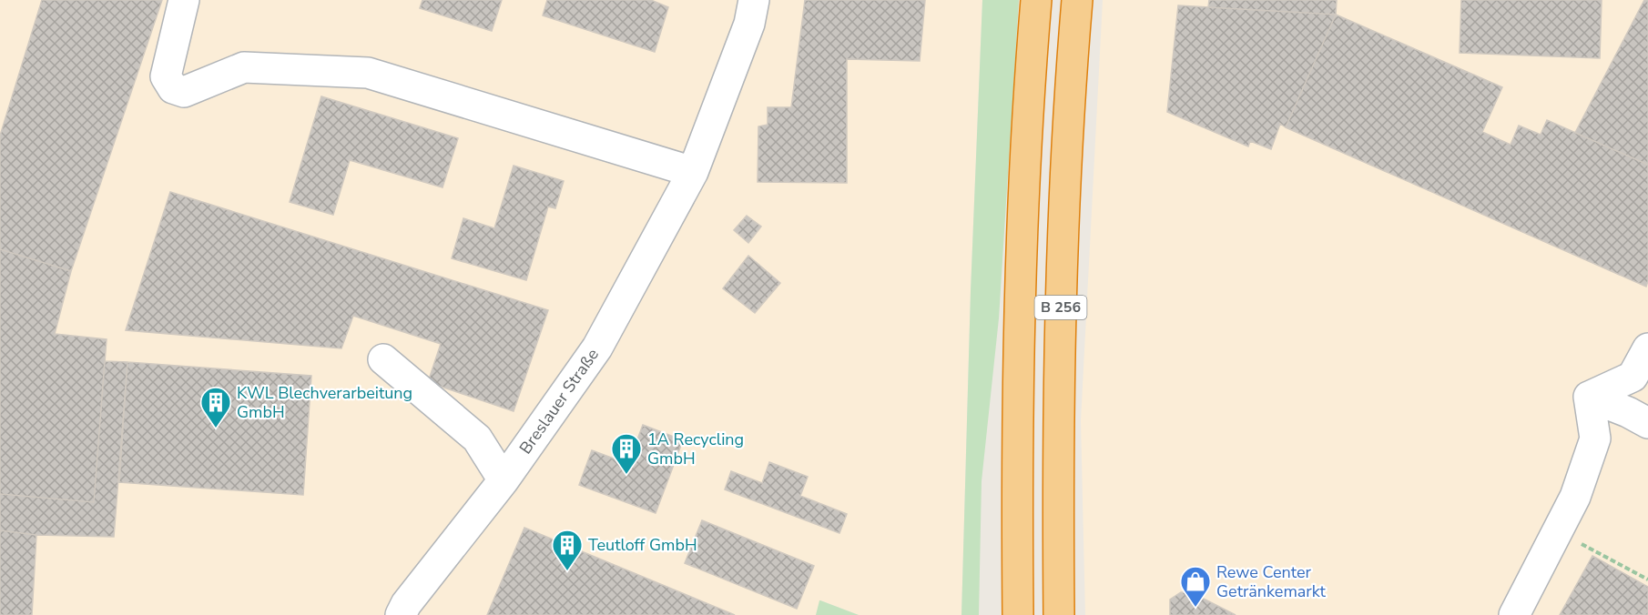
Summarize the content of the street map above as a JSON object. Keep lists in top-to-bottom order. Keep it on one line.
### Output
{"streets":{"highway":["B 256"],"street":["Breslauer Straße"]},"places":{"building":["KWL Blechverarbeitung GmbH","1A Recycling GmbH","Teutloff GmbH"],"shop":["Rewe Center Getränkemarkt"]}}
